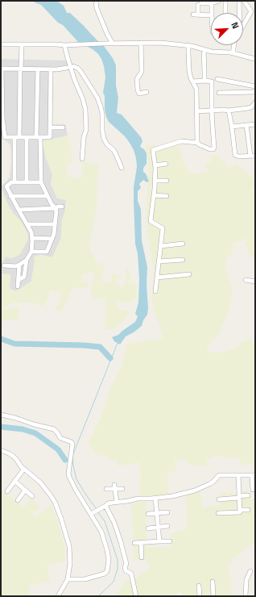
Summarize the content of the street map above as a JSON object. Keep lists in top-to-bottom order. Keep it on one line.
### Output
{"north":"top right"}
